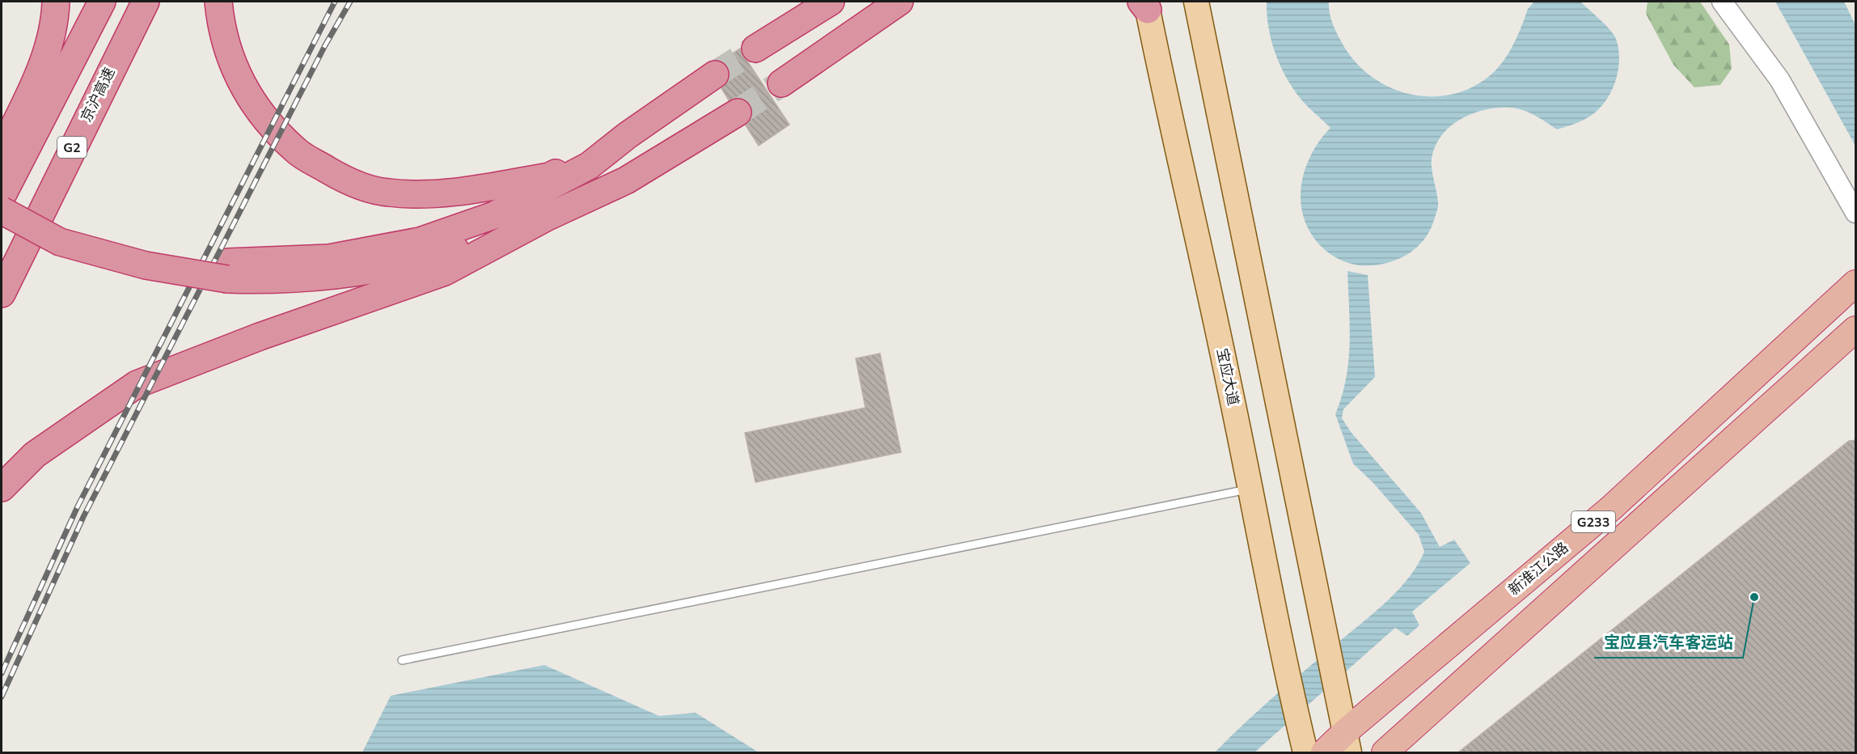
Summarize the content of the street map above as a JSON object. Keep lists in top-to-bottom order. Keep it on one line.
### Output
{"streets":{"highway":["京沪高速","G2","G233","新淮江公路"],"main road":["宝应大道"]},"places":["宝应县汽车客运站"]}
